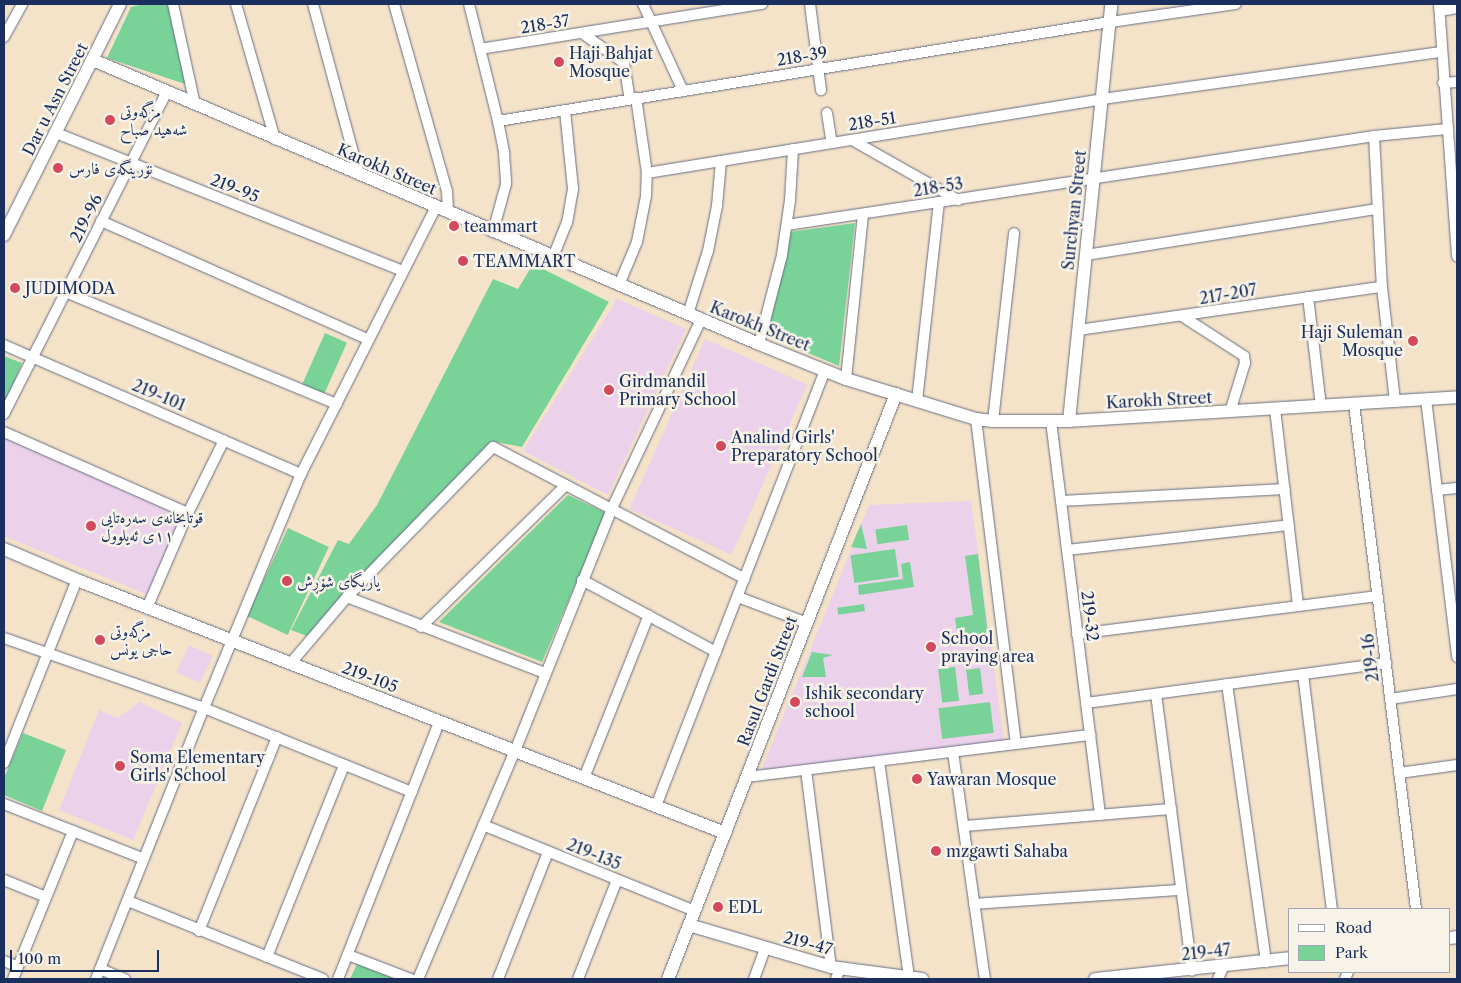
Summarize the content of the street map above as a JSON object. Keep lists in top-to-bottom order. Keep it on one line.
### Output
{"streets":{"street":["218-37","218-39","Dar u Asn Street","218-51","Karokh Street","218-53","219-95","Surchyan Street","219-96","217-207","219-101","219-32","219-16","219-105","Rasul Gardi Street","219-135","219-47"]},"crossings":[["218-39","Surchyan Street"],["Dar u Asn Street","Karokh Street"],["Dar u Asn Street","219-95"],["218-51","Surchyan Street"],["Karokh Street","Surchyan Street"],["Karokh Street","219-96"],["Karokh Street","219-32"],["Karokh Street","219-16"],["Karokh Street","Rasul Gardi Street"],["218-53","Surchyan Street"],["219-95","219-96"],["Surchyan Street","217-207"],["219-96","219-101"],["219-105","Rasul Gardi Street"],["Rasul Gardi Street","219-135"],["Rasul Gardi Street","219-47"]],"places":["Haji Bahjat Mosque","مزگه‌وتی شه‌هید صباح","نۆرینگەی فارس","teammart","TEAMMART","JUDIMODA","Haji Suleman Mosque","Girdmandil Primary School","Analind Girls' Preparatory School","قوتابخانەی سەرەتایی ١١ی ئەیلوول","یاریگای شۆڕش","مزگەوتی حاجی یونس","School praying area","Ishik secondary school","Soma Elementary Girls' School","Yawaran Mosque","mzgawti Sahaba","EDL"],"legend":["Road","Park"],"scale_bar":"100 m"}
